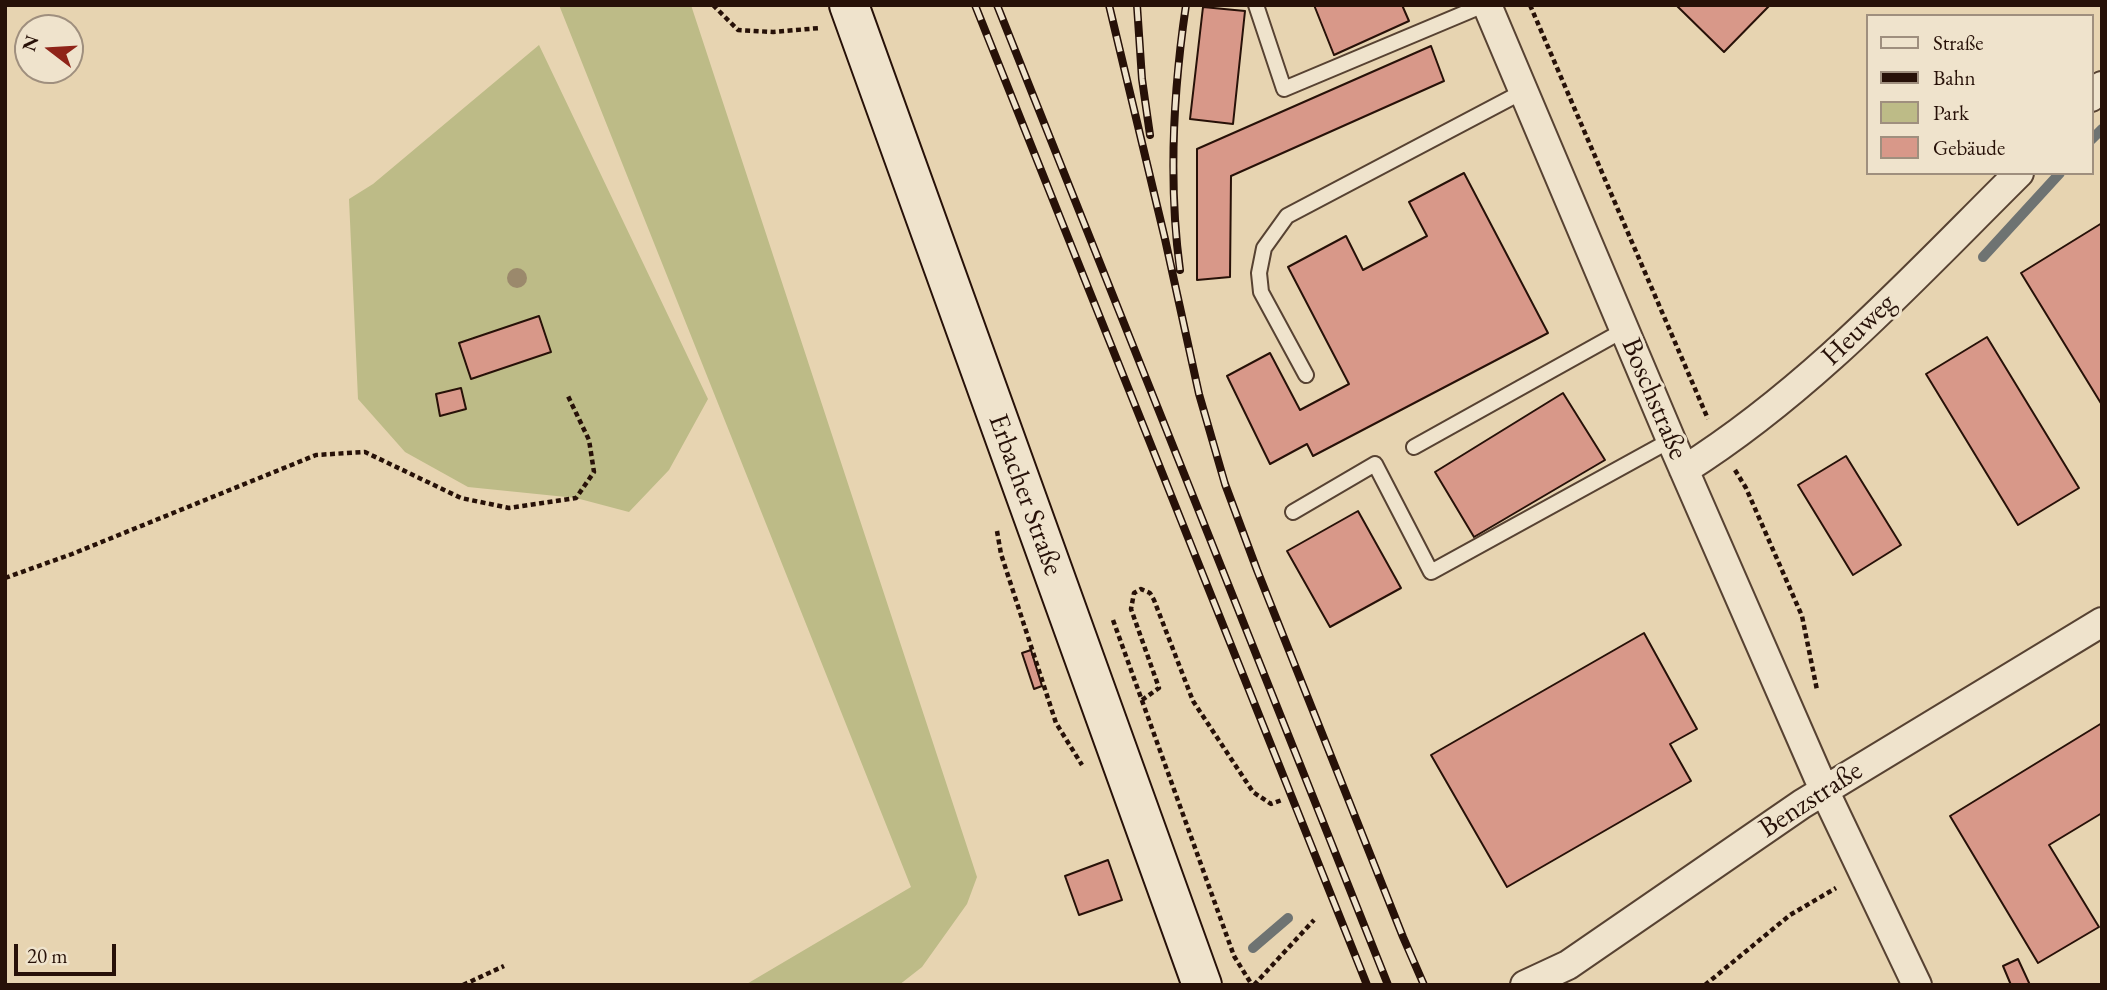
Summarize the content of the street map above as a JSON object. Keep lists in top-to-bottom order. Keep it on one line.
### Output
{"streets":{"main road":["Erbacher Straße"],"street":["Heuweg","Boschstraße","Benzstraße"]},"crossings":[["Heuweg","Boschstraße"],["Boschstraße","Benzstraße"]],"legend":["Straße","Bahn","Park","Gebäude"],"scale_bar":"20 m","north":"left"}
